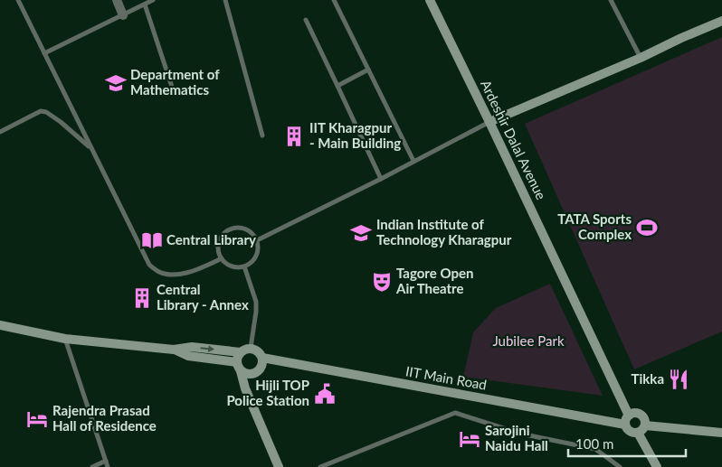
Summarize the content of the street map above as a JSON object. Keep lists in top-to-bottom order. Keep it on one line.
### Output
{"streets":{"street":["Ardeshir Dalal Avenue","IIT Main Road"]},"crossings":[["Ardeshir Dalal Avenue","IIT Main Road"]],"parks":["Jubilee Park"],"places":{"school or university":["Department of Mathematics","Indian Institute of Technology Kharagpur"],"building":["IIT Kharagpur - Main Building","Central Library - Annex"],"sports":["TATA Sports Complex"],"library":["Central Library"],"theatre":["Tagore Open Air Theatre"],"restaurant":["Tikka"],"public building":["Hijli TOP Police Station"],"hotel":["Rajendra Prasad Hall of Residence","Sarojini Naidu Hall"]},"scale_bar":"100 m"}
